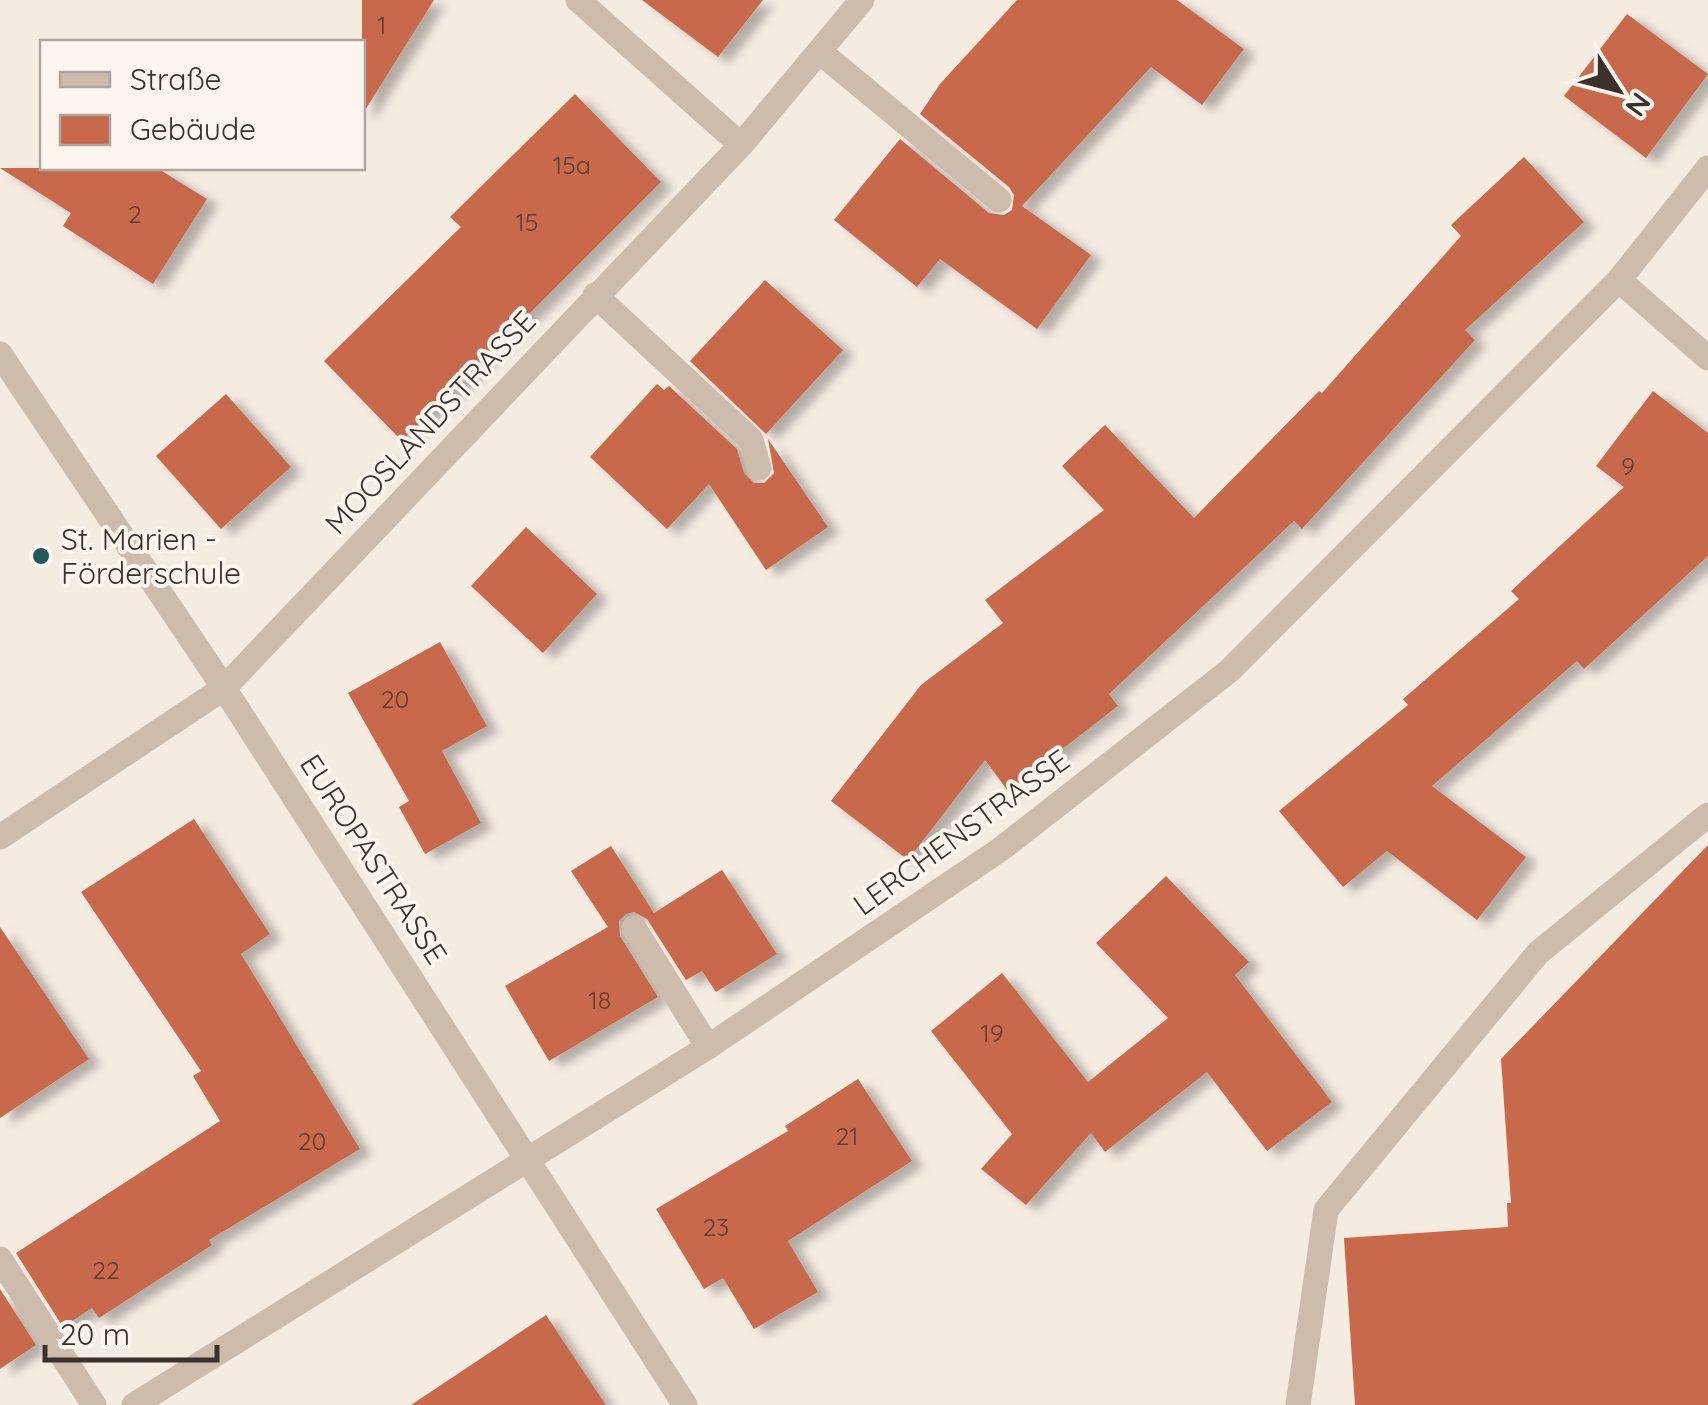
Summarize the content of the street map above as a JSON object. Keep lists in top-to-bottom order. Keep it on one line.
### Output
{"streets":{"street":["MOOSLANDSTRASSE","LERCHENSTRASSE","EUROPASTRASSE"]},"crossings":[["MOOSLANDSTRASSE","EUROPASTRASSE"],["LERCHENSTRASSE","EUROPASTRASSE"]],"places":["St. Marien - Förderschule"],"house_numbers":["1","15a","2","15","9","20","18","19","21","20","23","22"],"legend":["Straße","Gebäude"],"scale_bar":"20 m","north":"bottom right"}
